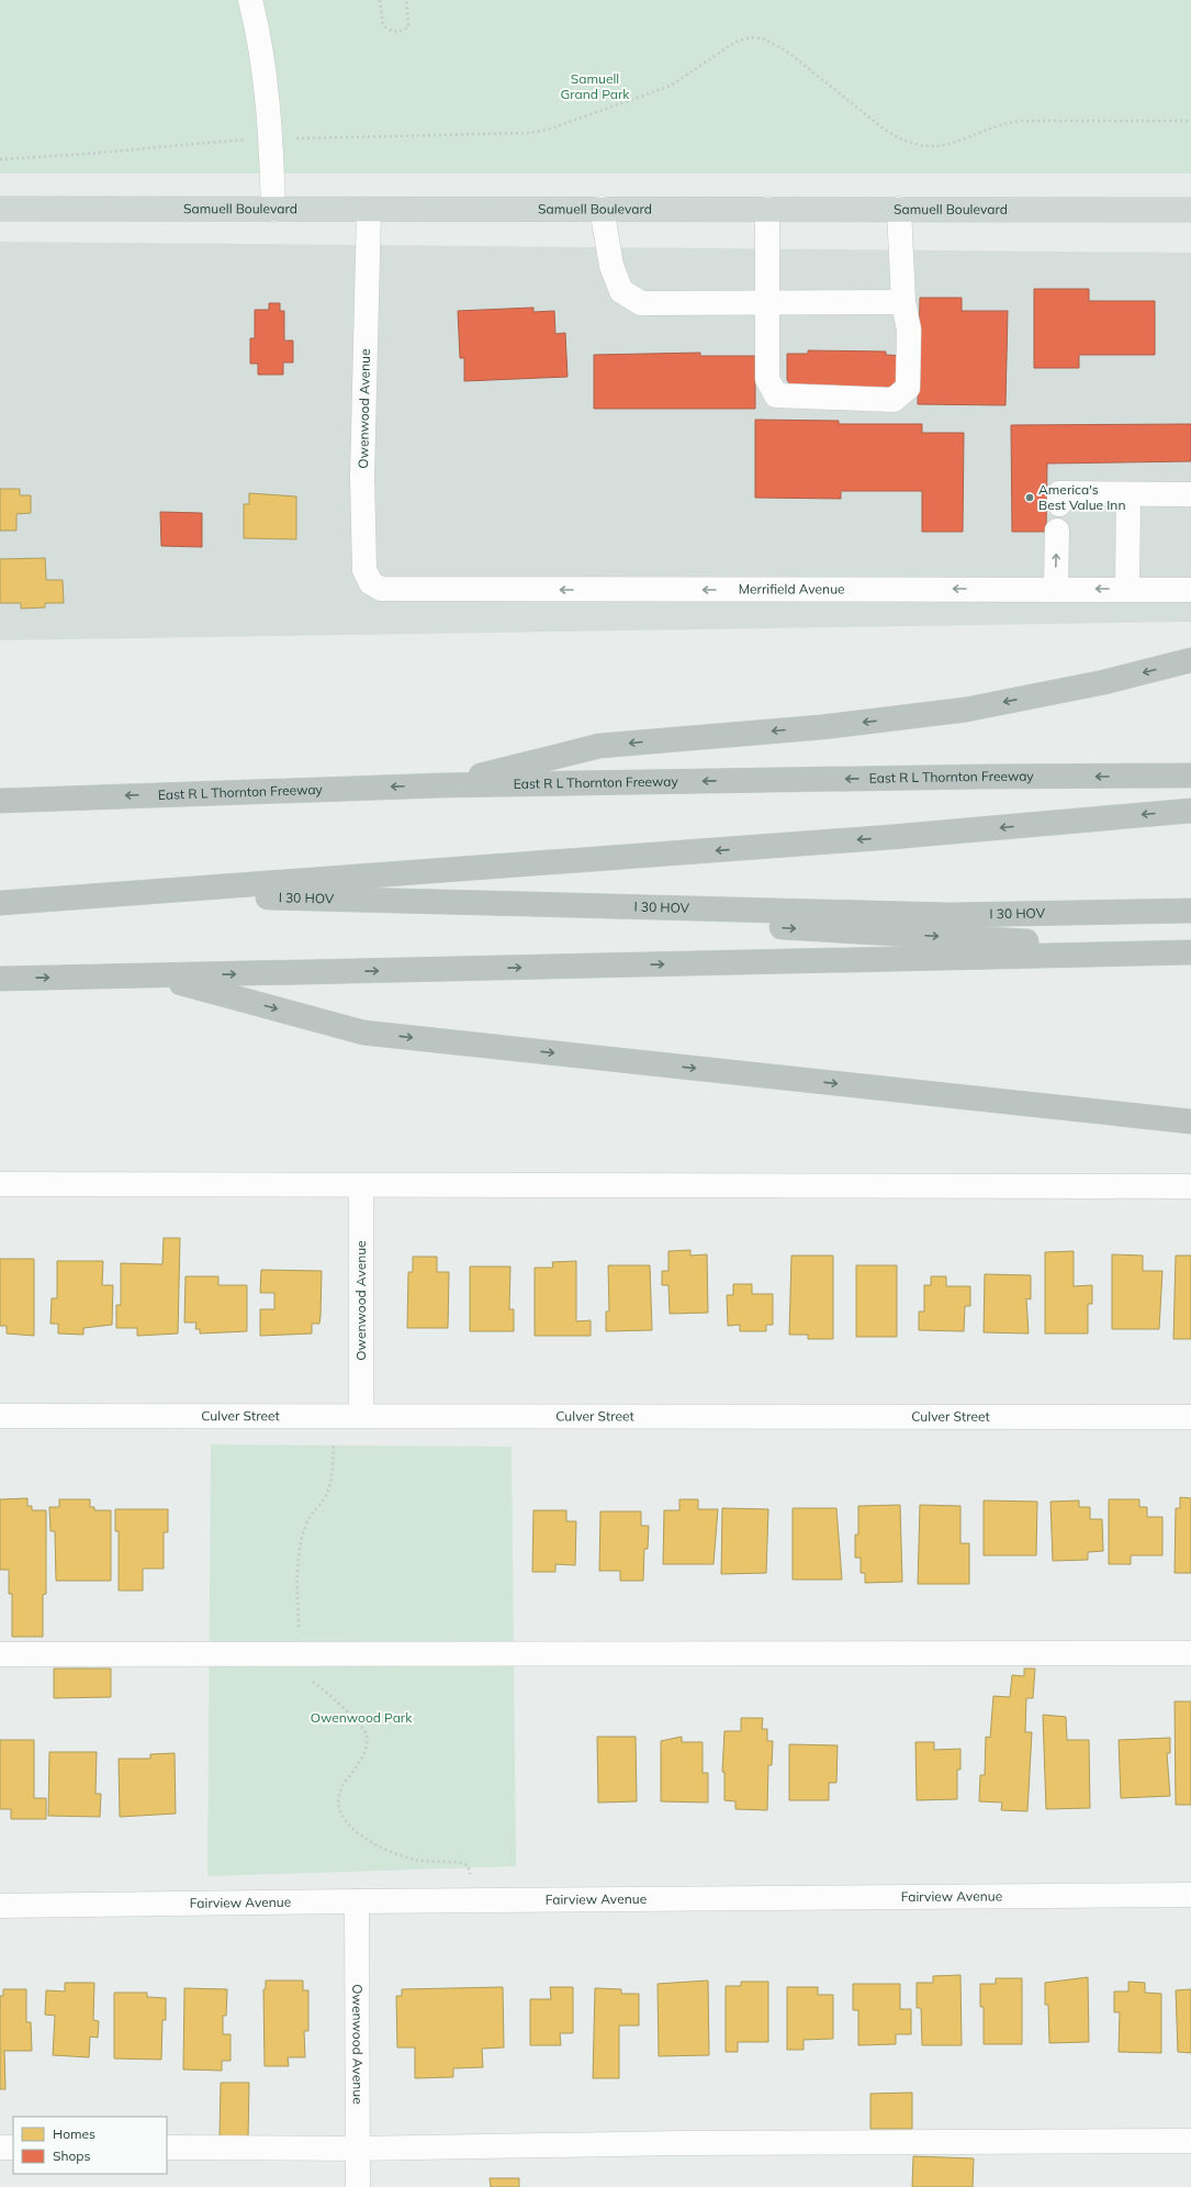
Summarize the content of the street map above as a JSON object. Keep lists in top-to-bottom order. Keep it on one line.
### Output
{"streets":{"highway":["East R L Thornton Freeway","I 30 HOV"],"main road":["Samuell Boulevard"],"street":["Owenwood Avenue","Merrifield Avenue","Culver Street","Fairview Avenue"]},"crossings":[["Samuell Boulevard","Owenwood Avenue"],["Owenwood Avenue","Merrifield Avenue"],["Owenwood Avenue","Culver Street"],["Owenwood Avenue","Fairview Avenue"]],"one_way":["Merrifield Avenue"],"parks":["Samuell Grand Park","Owenwood Park"],"places":["America's Best Value Inn"],"legend":["Homes","Shops"]}
